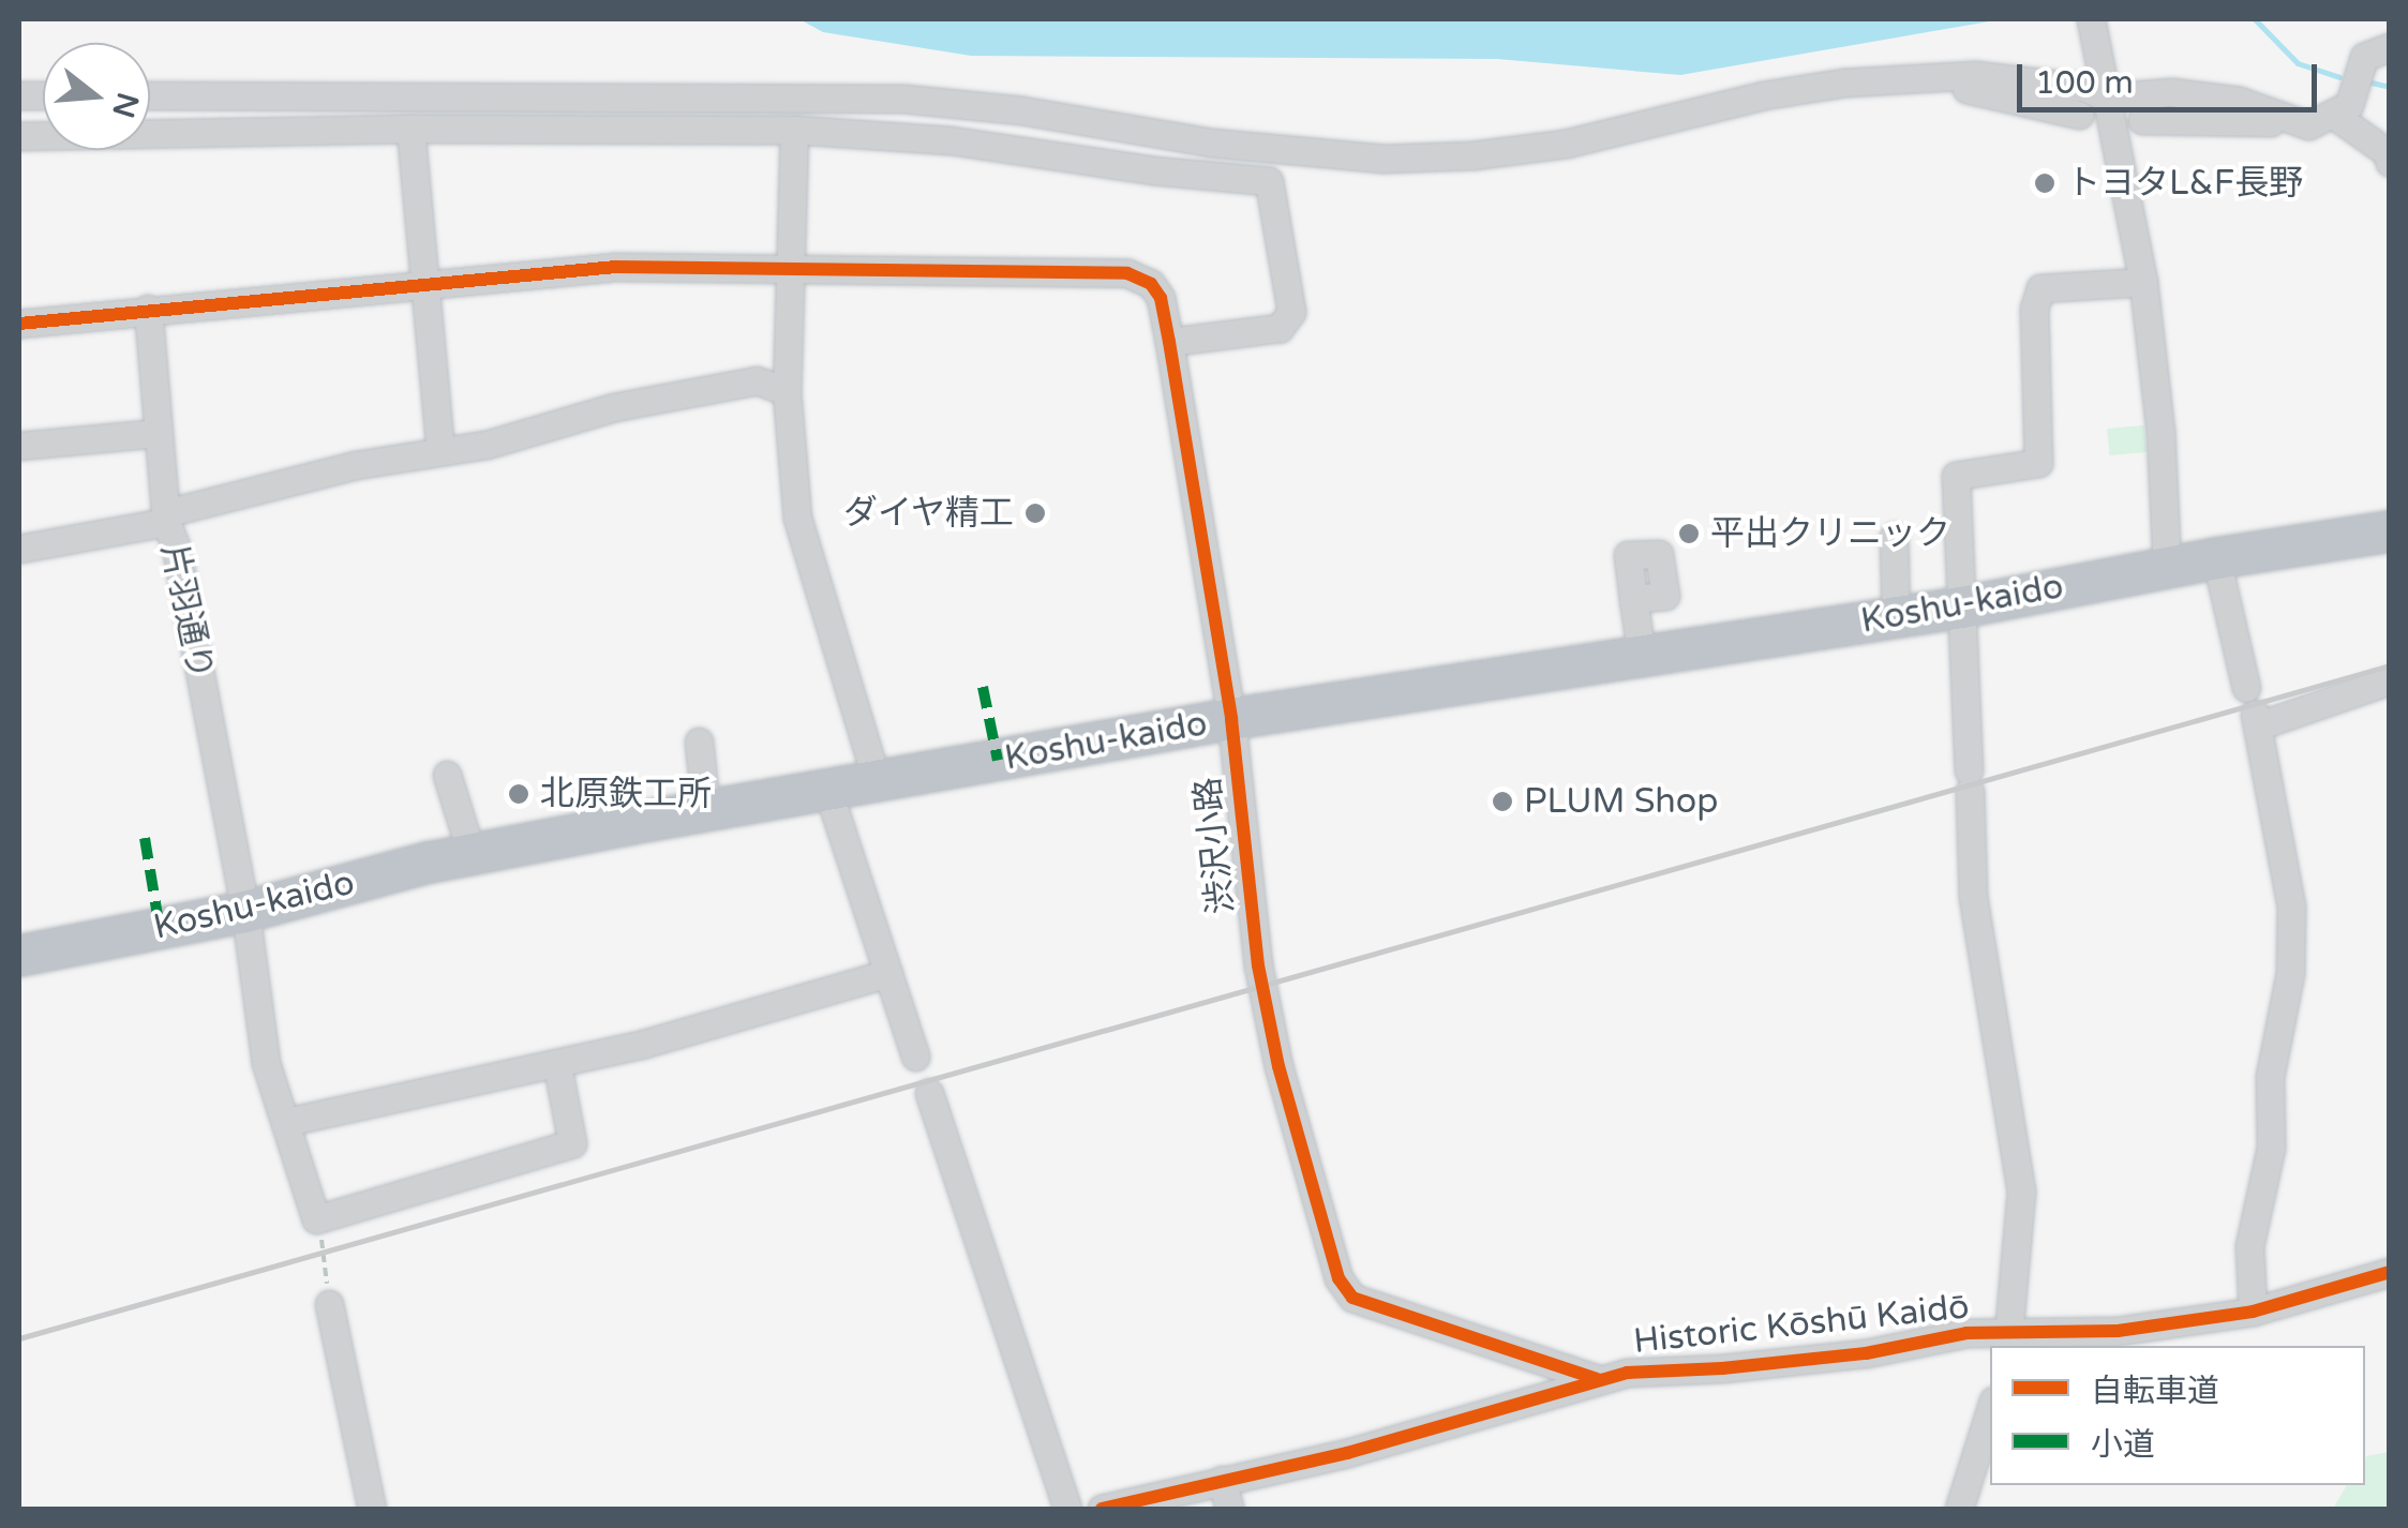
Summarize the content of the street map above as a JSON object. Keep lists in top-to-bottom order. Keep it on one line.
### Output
{"streets":{"highway":["Koshu-kaido"],"street":["片羽通り","渋沢小路","Historic Kōshū Kaidō"]},"crossings":[["Koshu-kaido","片羽通り"],["Koshu-kaido","渋沢小路"],["片羽通り","渋沢小路"],["渋沢小路","Historic Kōshū Kaidō"]],"places":["トヨタL&F長野","ダイヤ精工","平出クリニック","北原鉄工所","PLUM Shop"],"legend":["自転車道","小道"],"scale_bar":"100 m","north":"right"}
